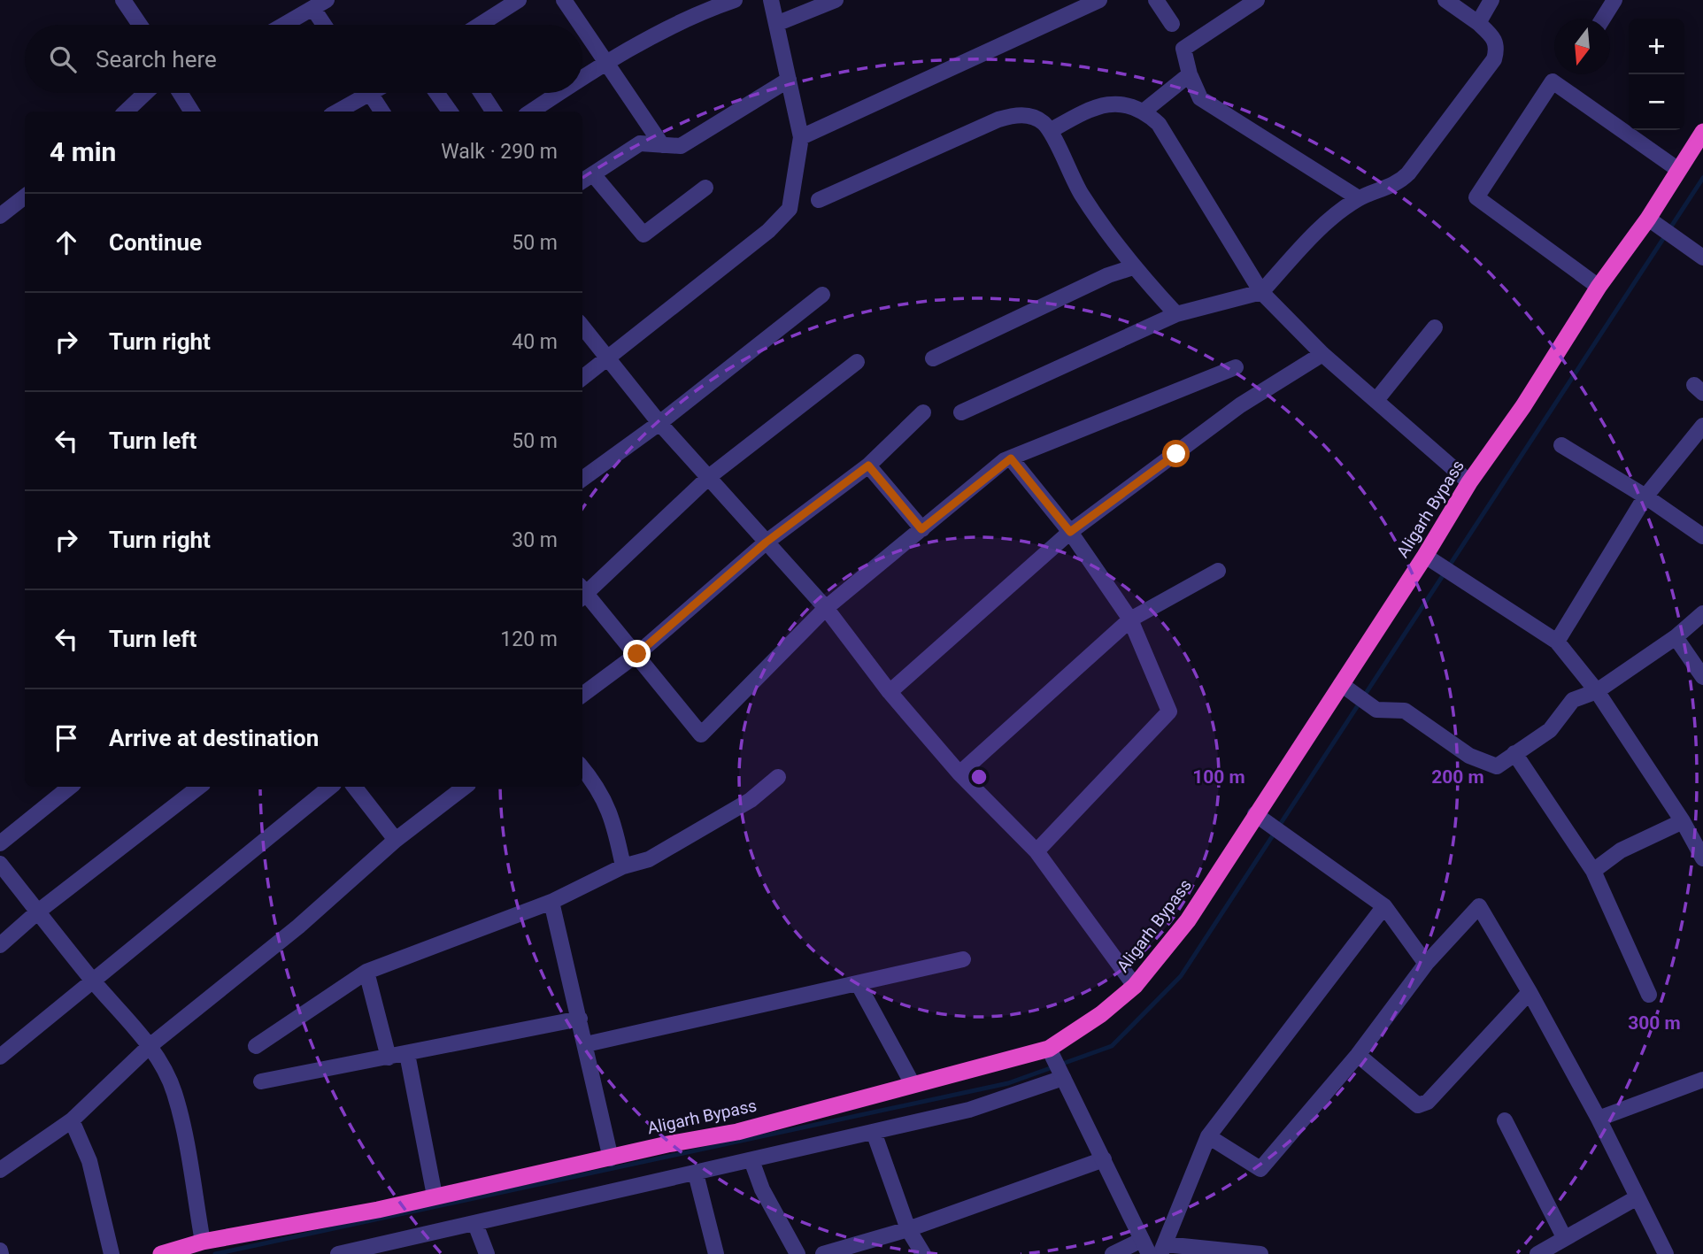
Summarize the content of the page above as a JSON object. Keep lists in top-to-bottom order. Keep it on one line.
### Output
{"streets":{"highway":["Aligarh Bypass"]},"north":"bottom","page":{"map_buttons":["+","−"],"search":"Search here","heading":["4 min","Walk · 290 m"],"list":[["Continue","50 m"],["Turn right","40 m"],["Turn left","50 m"],["Turn right","30 m"],["Turn left","120 m"],"Arrive at destination"]},"rings":["100 m","200 m","300 m"]}
